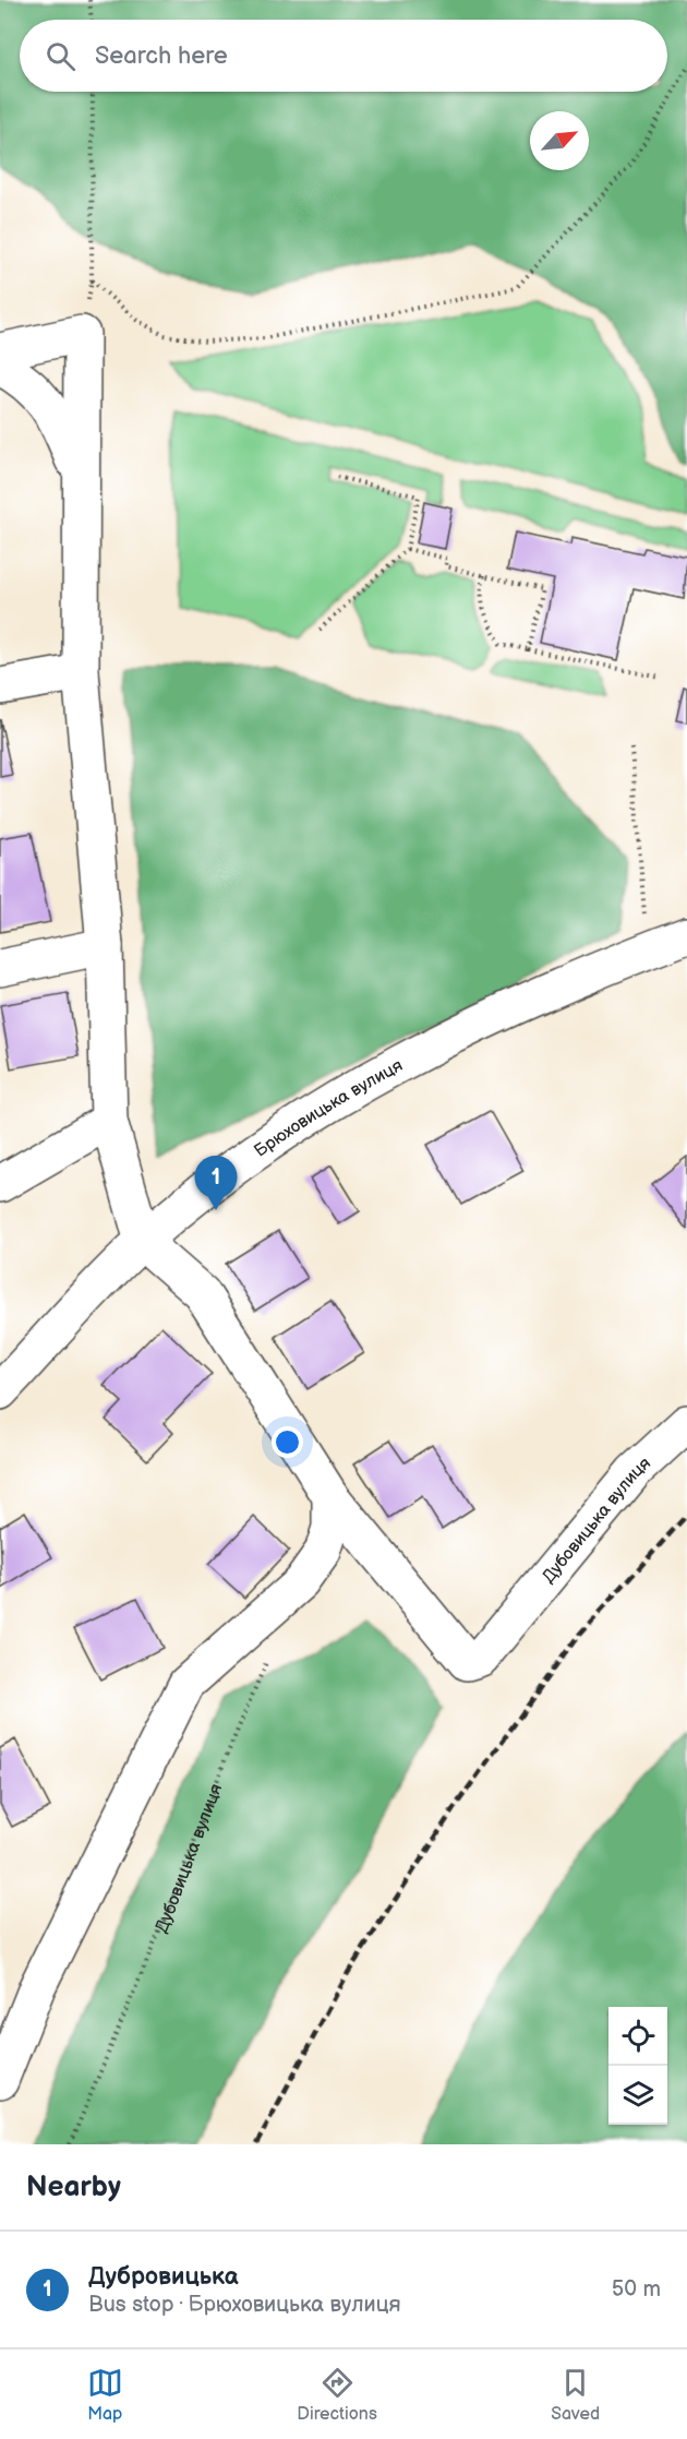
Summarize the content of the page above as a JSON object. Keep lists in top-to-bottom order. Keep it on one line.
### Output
{"streets":{"street":["Брюховицька вулиця","Дубовицька вулиця"]},"crossings":[["Брюховицька вулиця","Дубовицька вулиця"]],"north":"top right","page":{"search":"Search here","pins":"1","heading":"Nearby","list":[{"mark":"1","name":"Дубровицька","note":"Bus stop · Брюховицька вулиця","value":"50 m"}],"nav":["Map","Directions","Saved"]}}
